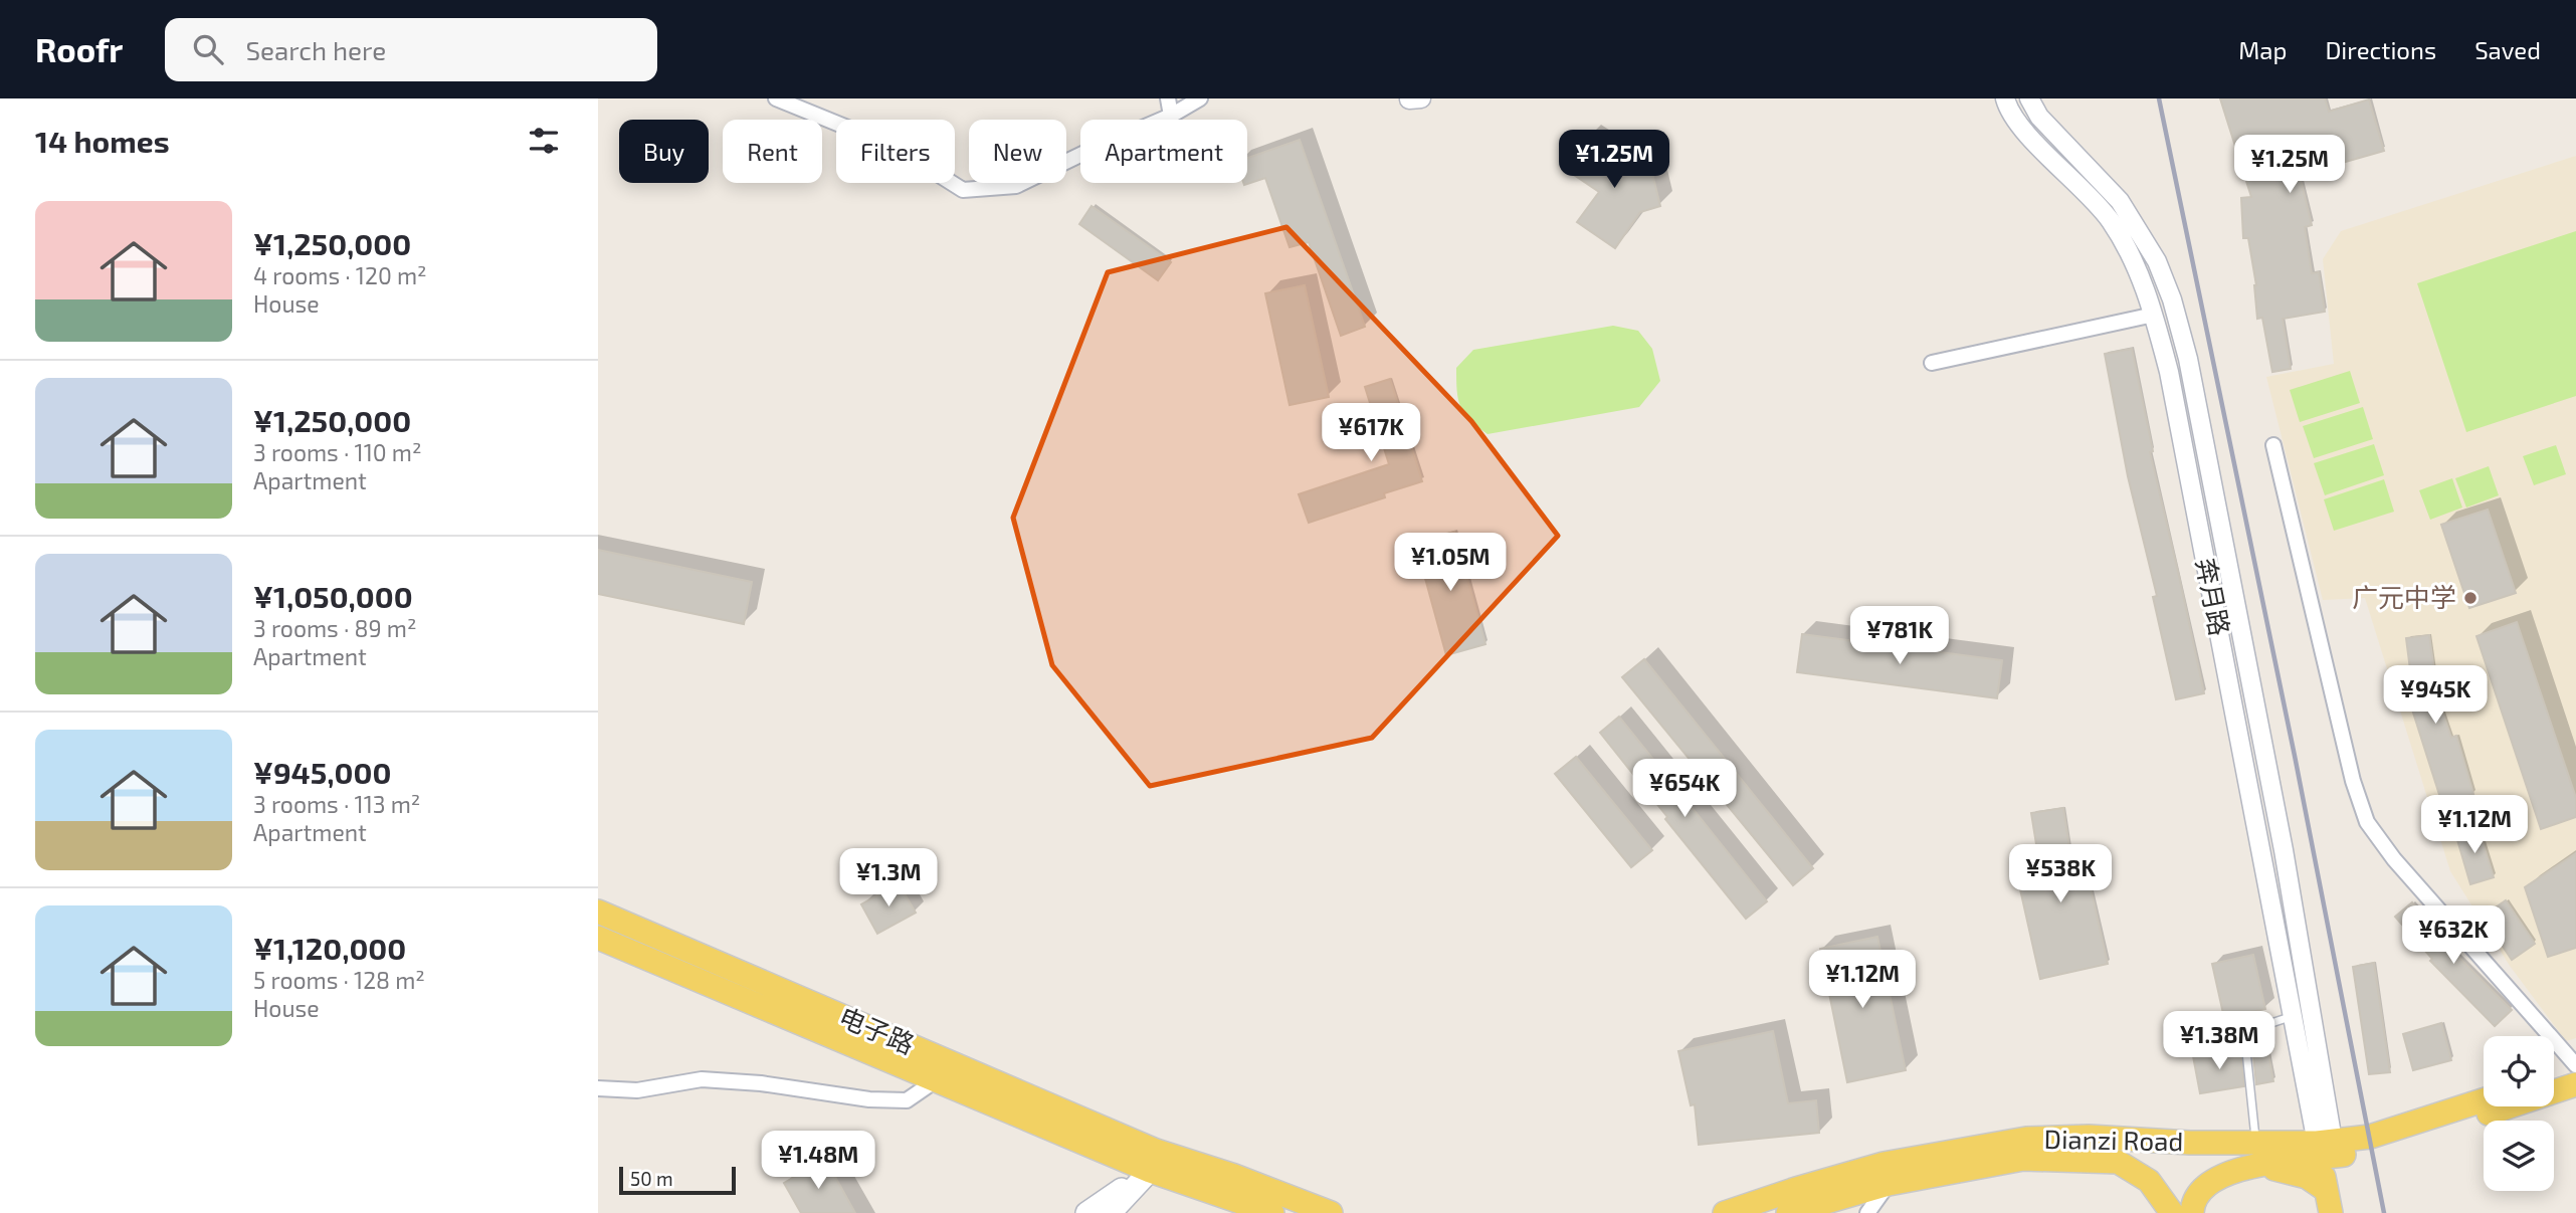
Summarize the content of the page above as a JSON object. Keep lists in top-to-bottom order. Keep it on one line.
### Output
{"streets":{"main road":["电子路","Dianzi Road"],"street":["奔月路"]},"crossings":[["奔月路","Dianzi Road"]],"places":["广元中学"],"scale_bar":"50 m","page":{"header":"Roofr","search":"Search here","nav":["Map","Directions","Saved"],"heading":"14 homes","chip":["Buy","Rent","Filters","New","Apartment"],"price":["¥1.25M","¥1.25M","¥617K","¥1.05M","¥781K","¥945K","¥654K","¥1.12M","¥538K","¥1.3M","¥632K","¥1.12M","¥1.38M","¥1.48M"],"list":[{"name":"¥1,250,000","note":"4 rooms · 120 m² · House"},{"name":"¥1,250,000","note":"3 rooms · 110 m² · Apartment"},{"name":"¥1,050,000","note":"3 rooms · 89 m² · Apartment"},{"name":"¥945,000","note":"3 rooms · 113 m² · Apartment"},{"name":"¥1,120,000","note":"5 rooms · 128 m² · House"}],"scale":"50 m"}}
